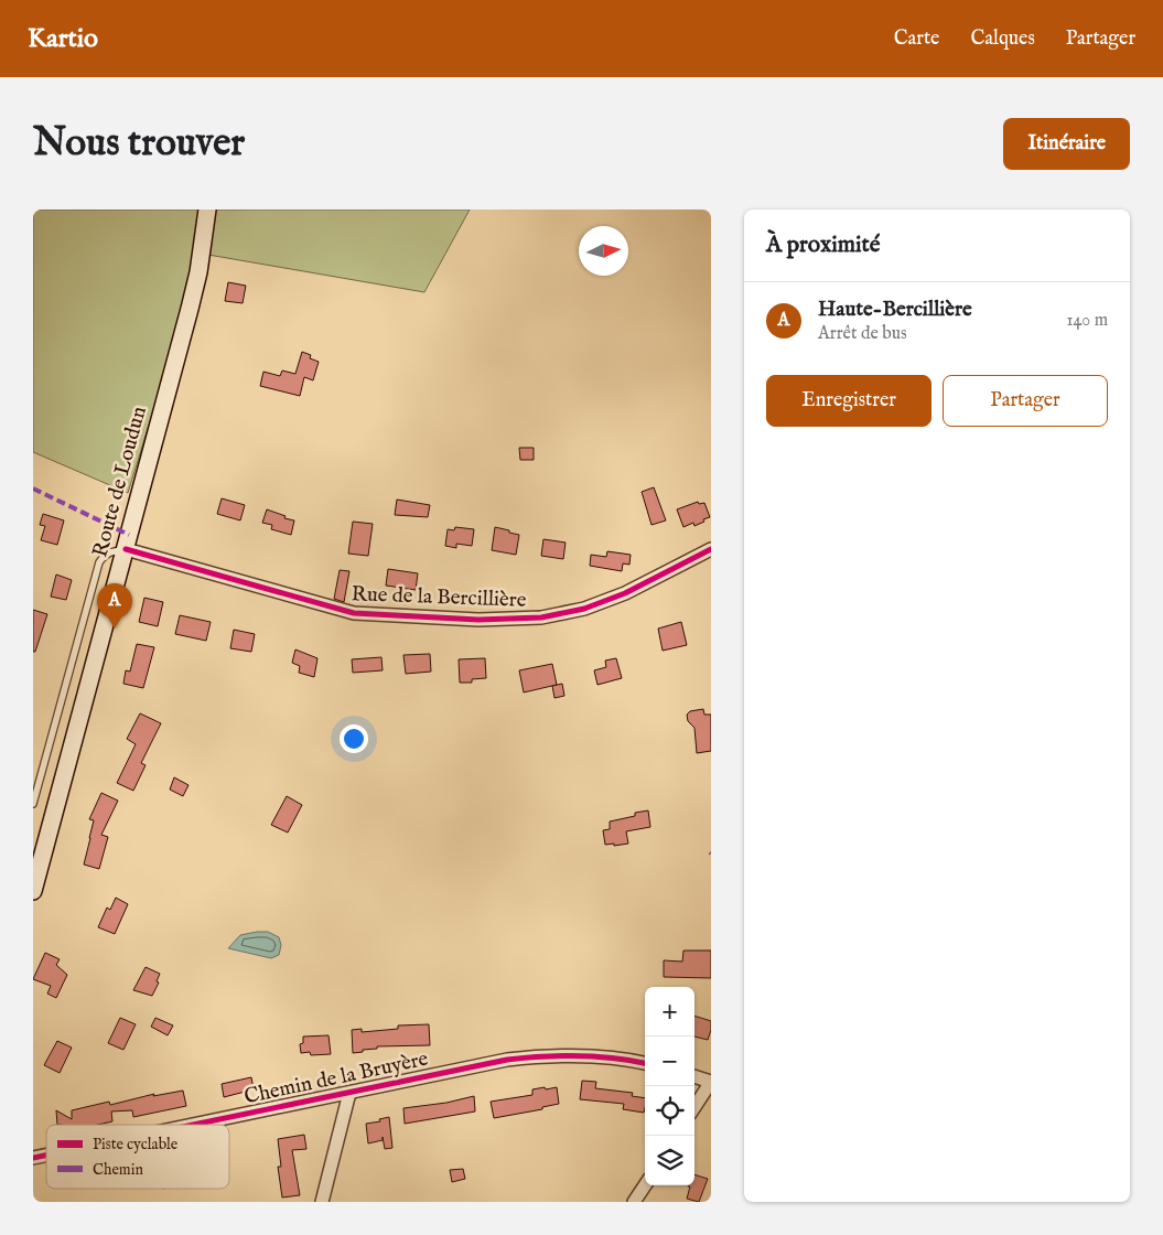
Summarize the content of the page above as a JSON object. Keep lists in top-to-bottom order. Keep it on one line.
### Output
{"streets":{"main road":["Route de Loudun"],"street":["Rue de la Bercillière","Chemin de la Bruyère"]},"crossings":[["Route de Loudun","Rue de la Bercillière"]],"legend":["Piste cyclable","Chemin"],"north":"right","page":{"header":"Kartio","nav":["Carte","Calques","Partager"],"buttons":["Itinéraire",["Enregistrer","Partager"]],"title":"Nous trouver","heading":"À proximité","list":[{"mark":"A","name":"Haute-Bercillière","note":"Arrêt de bus","value":"140 m"}],"pins":"A","map_buttons":["+","−"]}}
